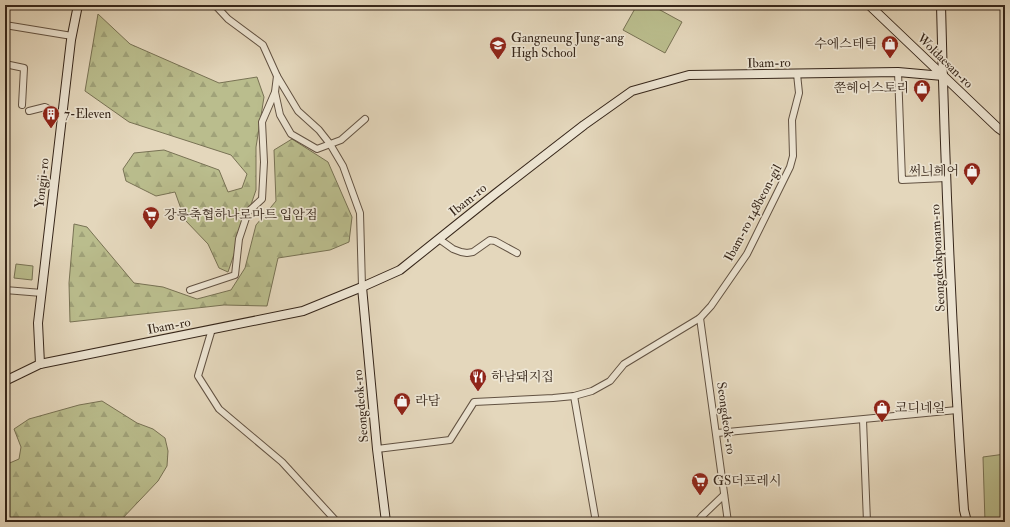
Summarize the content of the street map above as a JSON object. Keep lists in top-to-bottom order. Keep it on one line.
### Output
{"streets":{"street":["Woldaesan-ro","Ibam-ro","Yongji-ro","Ibam-ro 148beon-gil","Seongdeokponam-ro","Seongdeok-ro"]},"crossings":[["Woldaesan-ro","Ibam-ro"],["Woldaesan-ro","Seongdeokponam-ro"],["Ibam-ro","Yongji-ro"],["Ibam-ro","Ibam-ro 148beon-gil"],["Ibam-ro","Seongdeokponam-ro"],["Ibam-ro","Seongdeok-ro"],["Ibam-ro 148beon-gil","Seongdeok-ro"]],"places":{"shop":["수에스테틱","쭌헤어스토리","써니헤어","라담","코디네일"],"school or university":["Gangneung Jung-ang High School"],"building":["7-Eleven"],"supermarket":["강릉축협하나로마트 입암점","GS더프레시"],"restaurant":["하남돼지집"]}}
